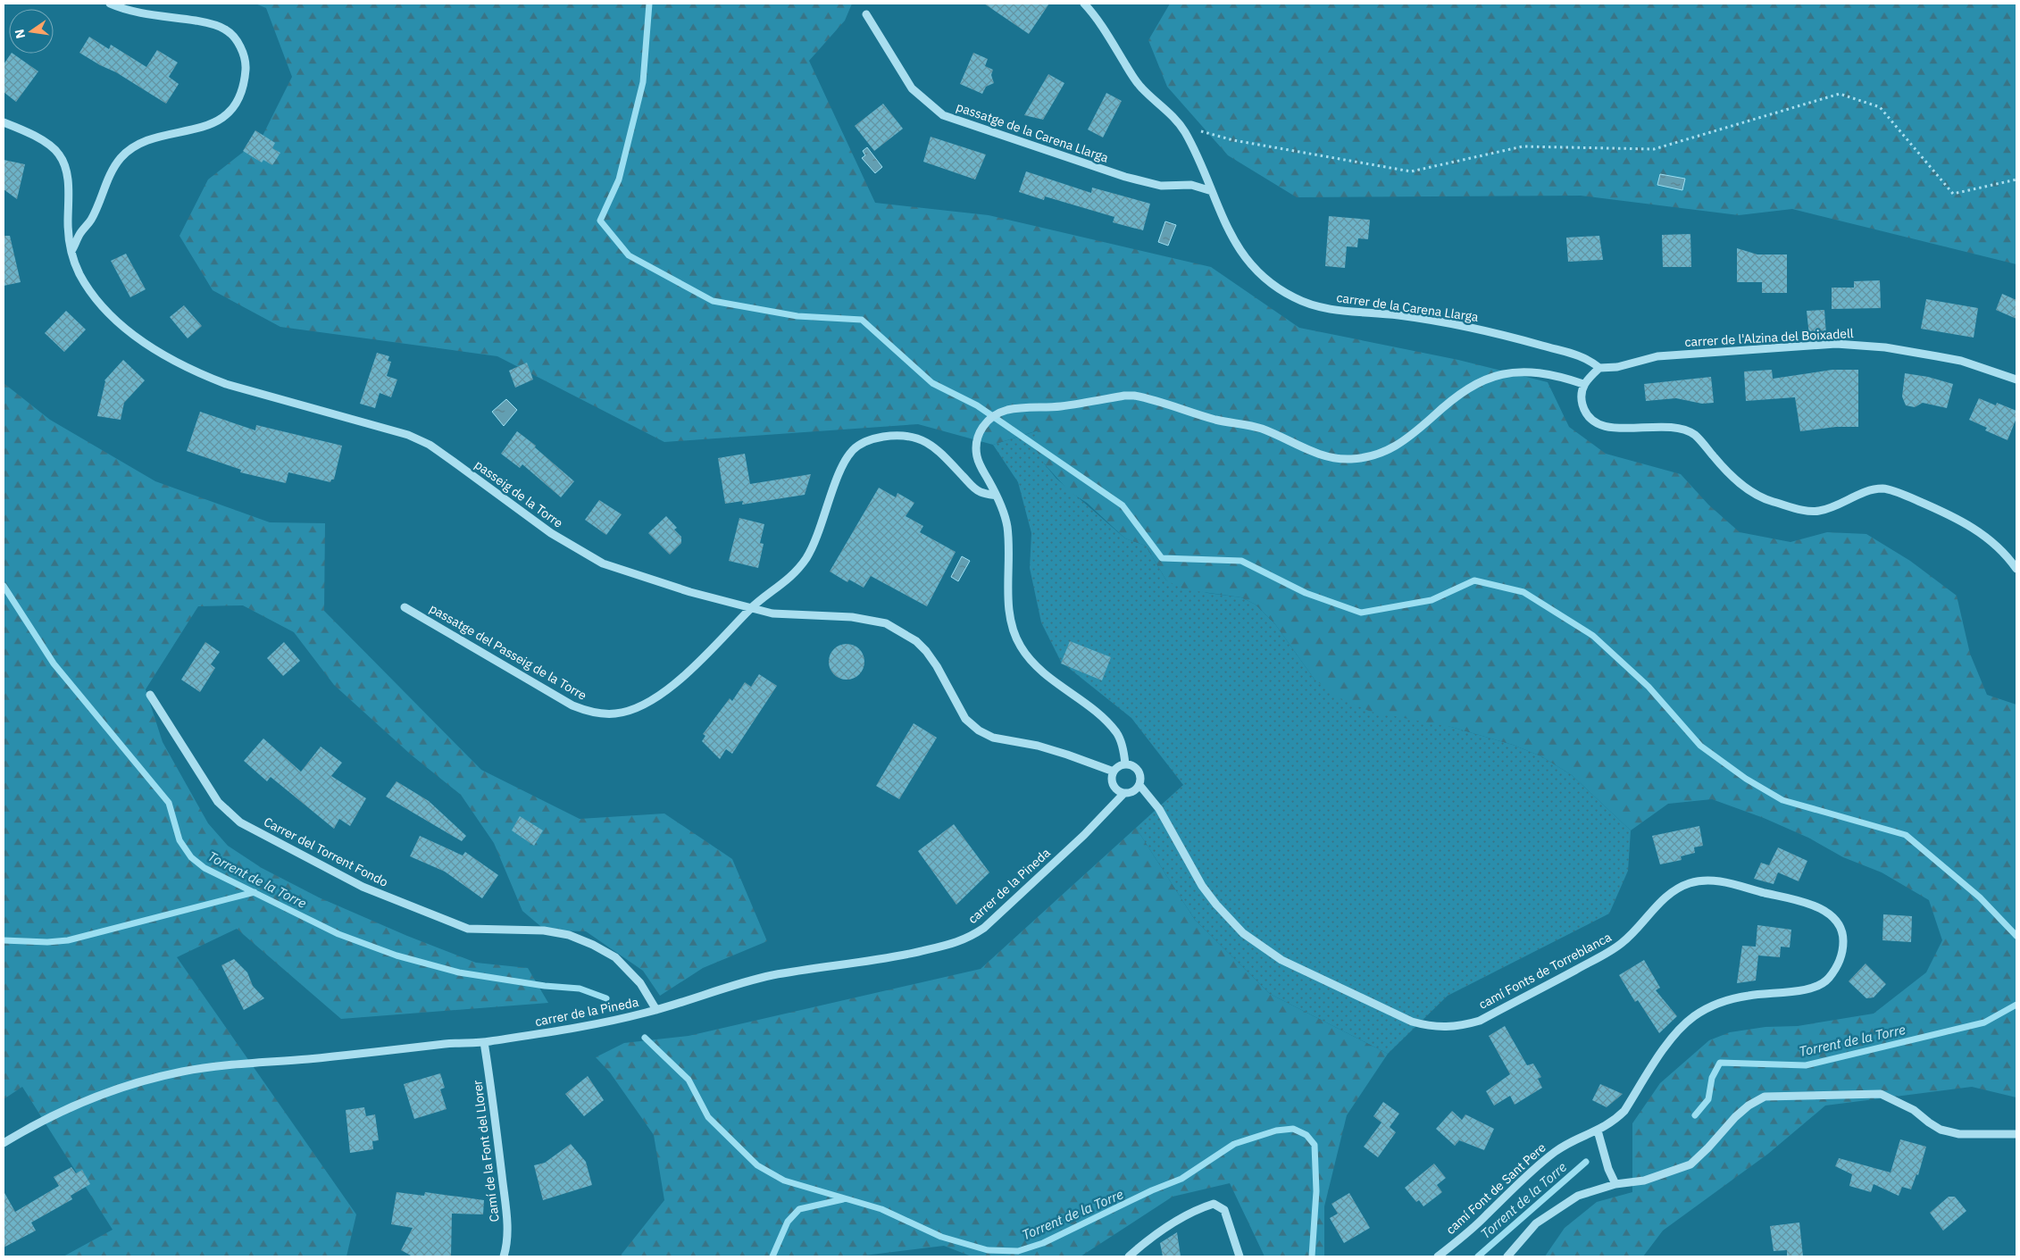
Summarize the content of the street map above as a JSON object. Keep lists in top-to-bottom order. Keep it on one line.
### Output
{"streets":{"street":["passatge de la Carena Llarga","carrer de la Carena Llarga","carrer de l'Alzina del Boixadell","passeig de la Torre","passatge del Passeig de la Torre","Carrer del Torrent Fondo","carrer de la Pineda","camí Fonts de Torreblanca","Camí de la Font del Llorer","camí Font de Sant Pere"]},"crossings":[["passatge de la Carena Llarga","carrer de la Carena Llarga"],["carrer de la Carena Llarga","carrer de l'Alzina del Boixadell"],["passeig de la Torre","passatge del Passeig de la Torre"],["passeig de la Torre","carrer de la Pineda"],["passeig de la Torre","camí Fonts de Torreblanca"],["Carrer del Torrent Fondo","carrer de la Pineda"],["carrer de la Pineda","camí Fonts de Torreblanca"],["carrer de la Pineda","Camí de la Font del Llorer"],["camí Fonts de Torreblanca","camí Font de Sant Pere"]],"water":["Torrent de la Torre"],"north":"left"}
